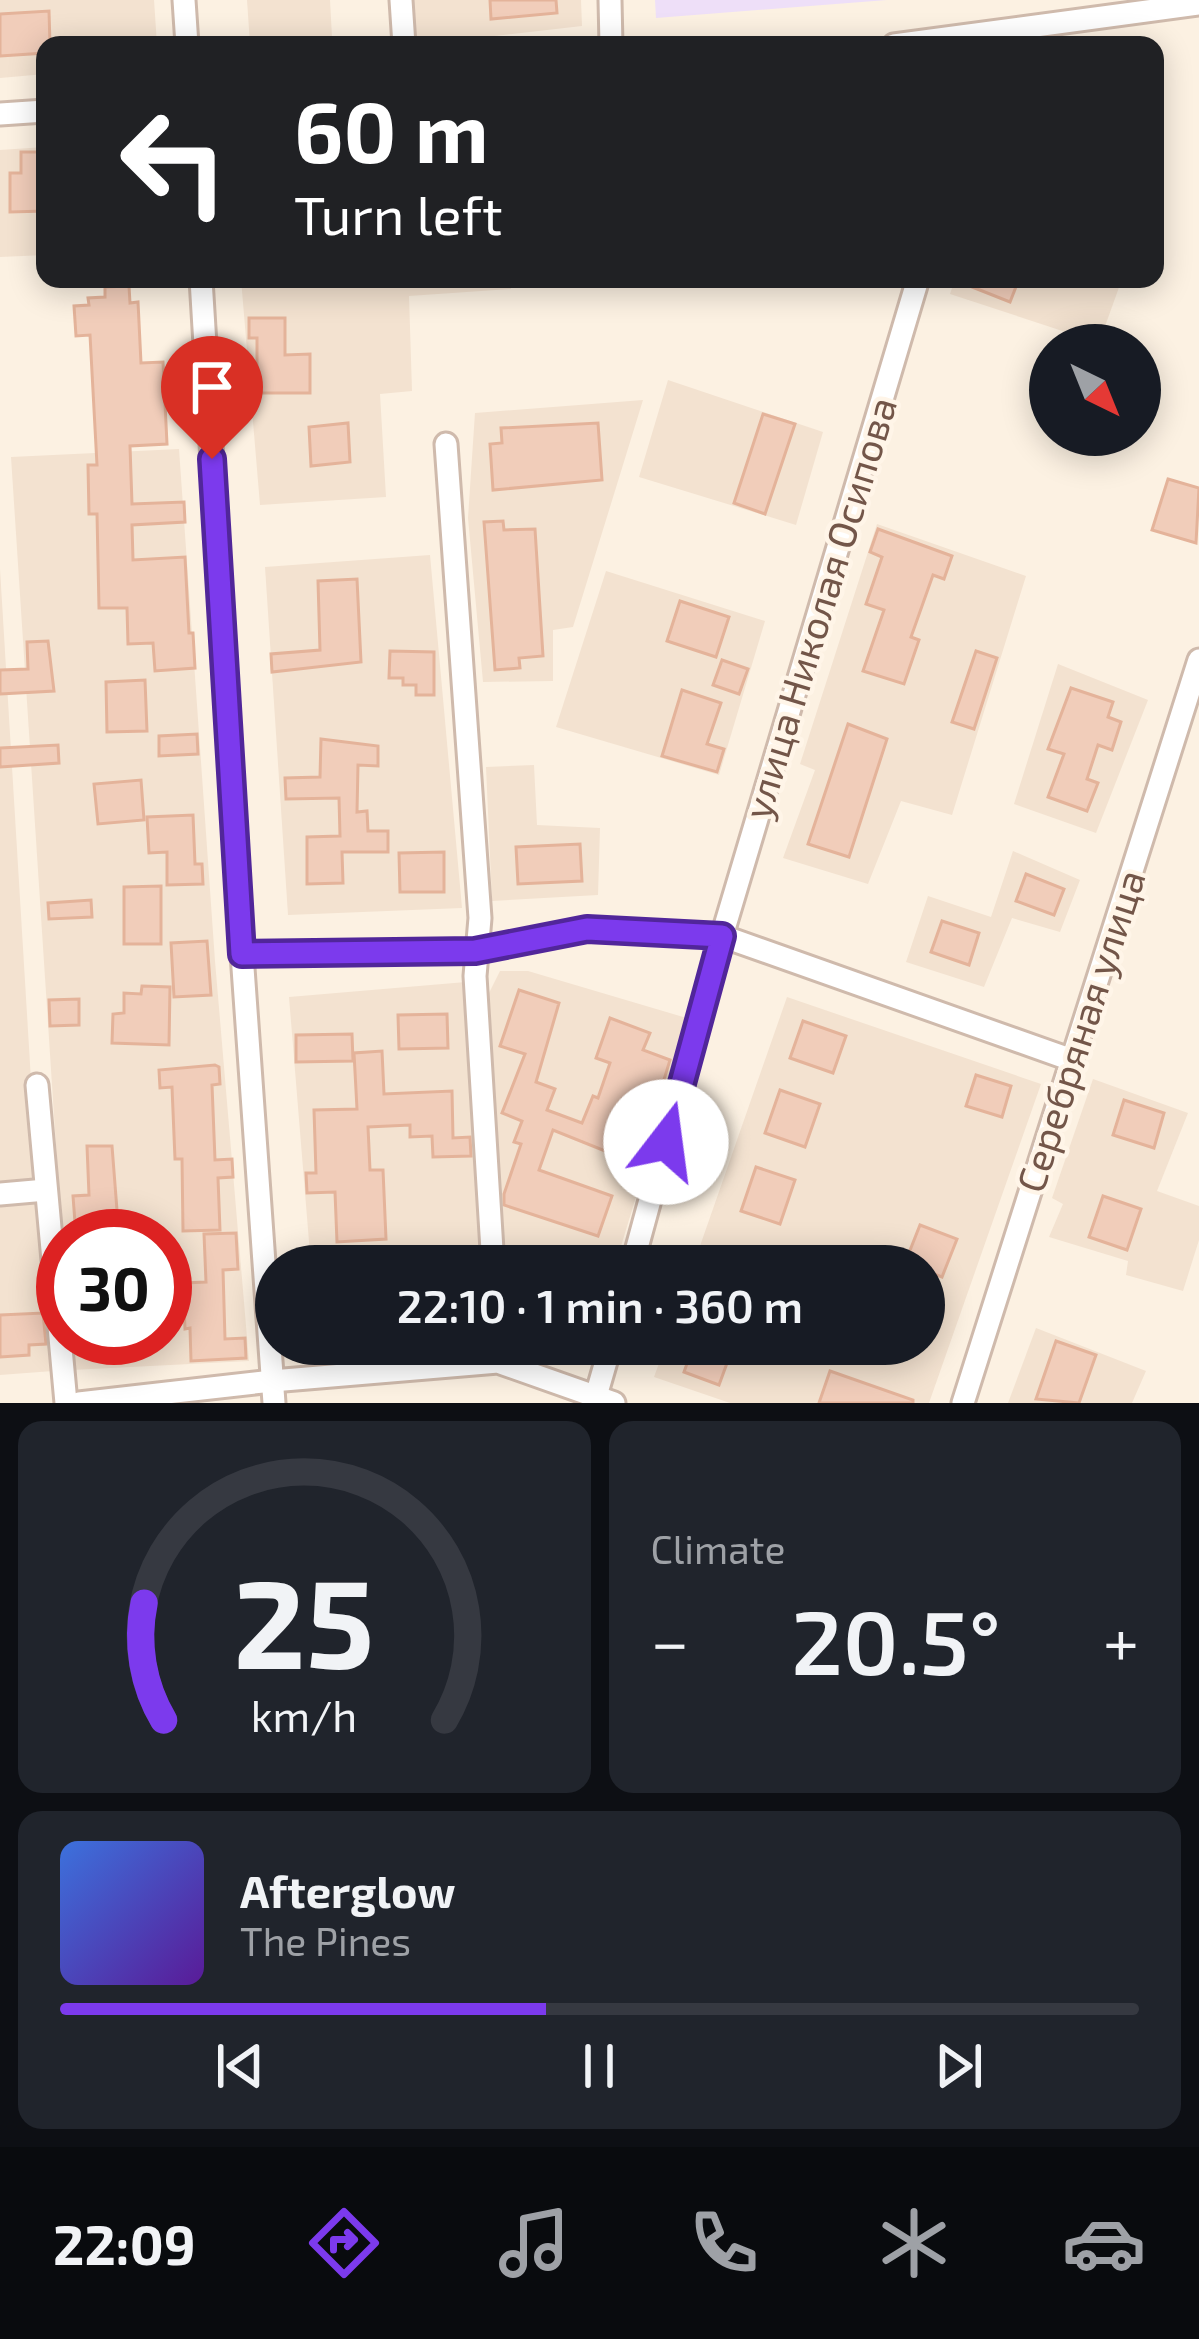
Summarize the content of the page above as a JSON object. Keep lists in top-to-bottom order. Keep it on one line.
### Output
{"streets":{"street":["улица Николая Осипова","Серебряная улица"]},"north":"bottom right","page":{"turn":["60 m","Turn left"],"limit":"30","trip":"22:10 · 1 min · 360 m","tile":"Climate","heat":["−","20.5°","+"],"song":["Afterglow","The Pines"],"tabs":"22:09","gauge":["25","km/h"]}}
